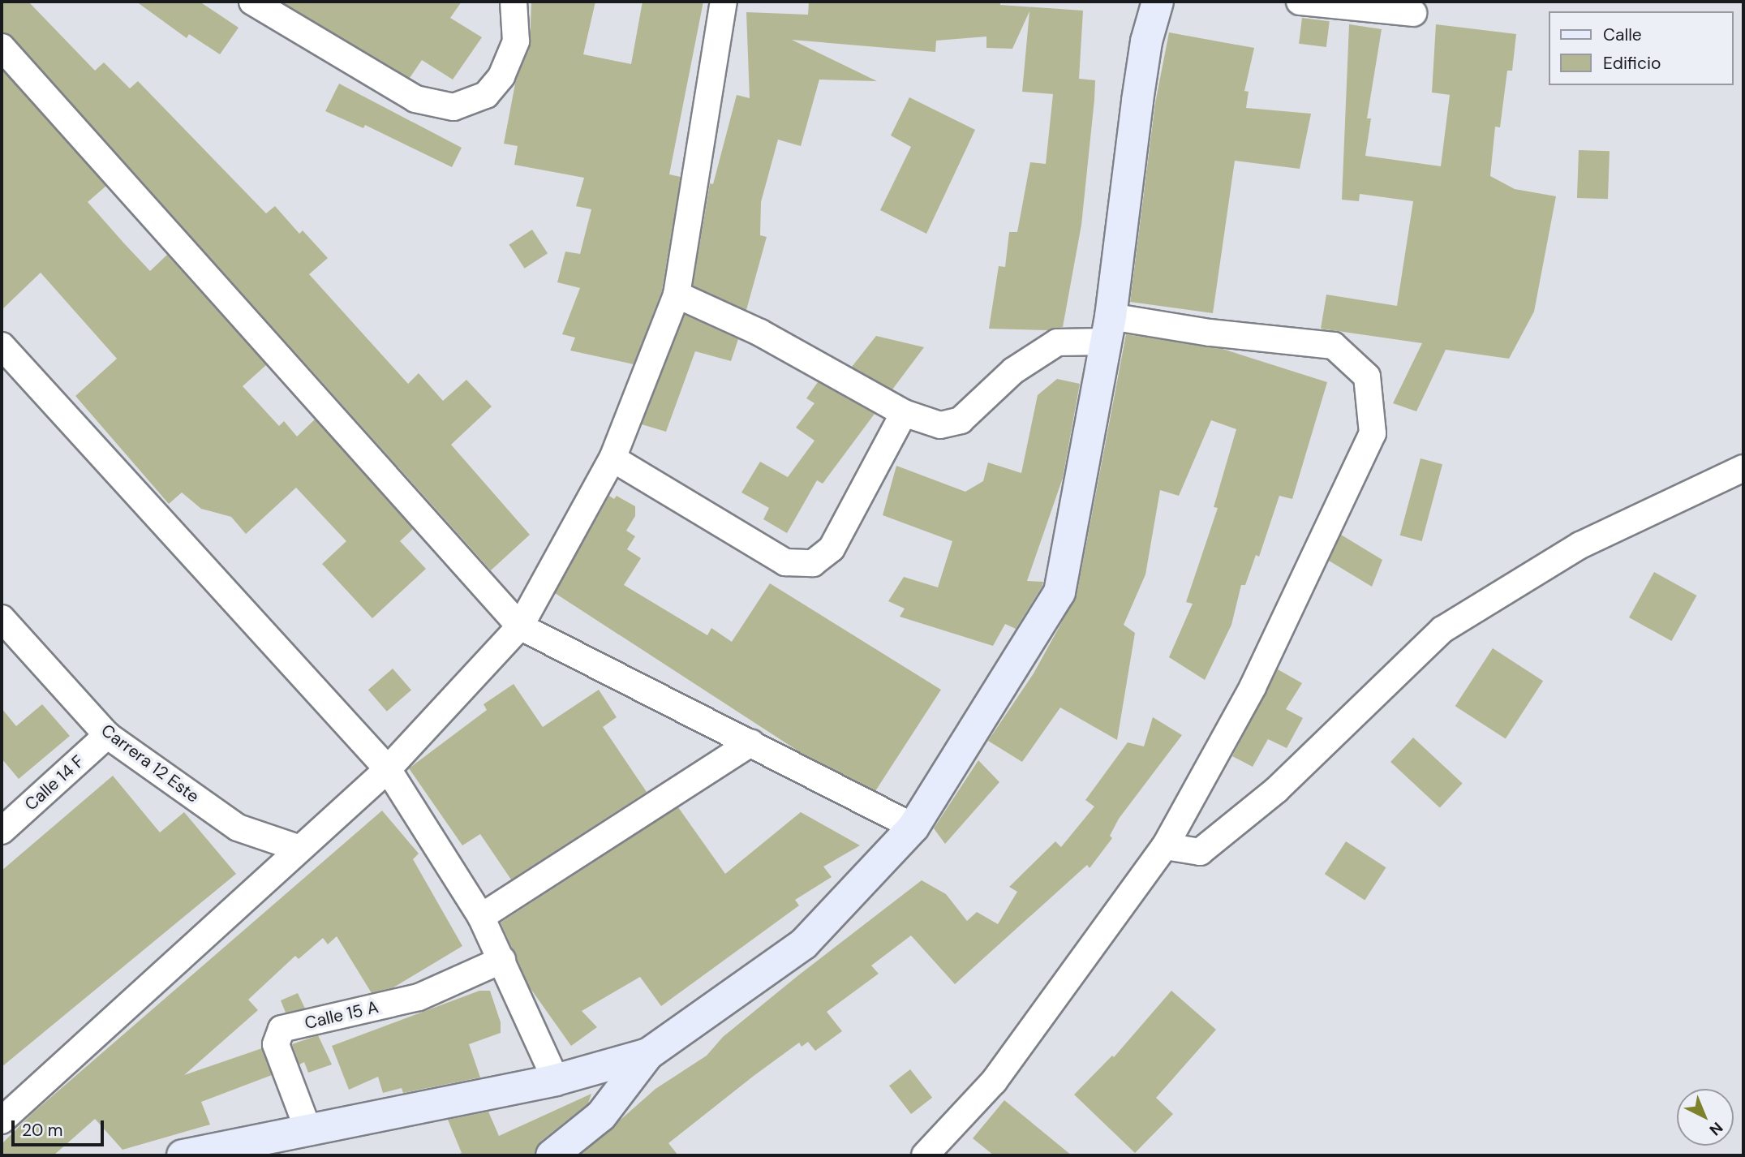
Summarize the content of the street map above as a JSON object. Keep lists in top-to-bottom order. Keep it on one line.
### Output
{"streets":{"street":["Carrera 12 Este","Calle 14 F","Calle 15 A"]},"crossings":[["Carrera 12 Este","Calle 14 F"]],"legend":["Calle","Edificio"],"scale_bar":"20 m","north":"bottom right"}
